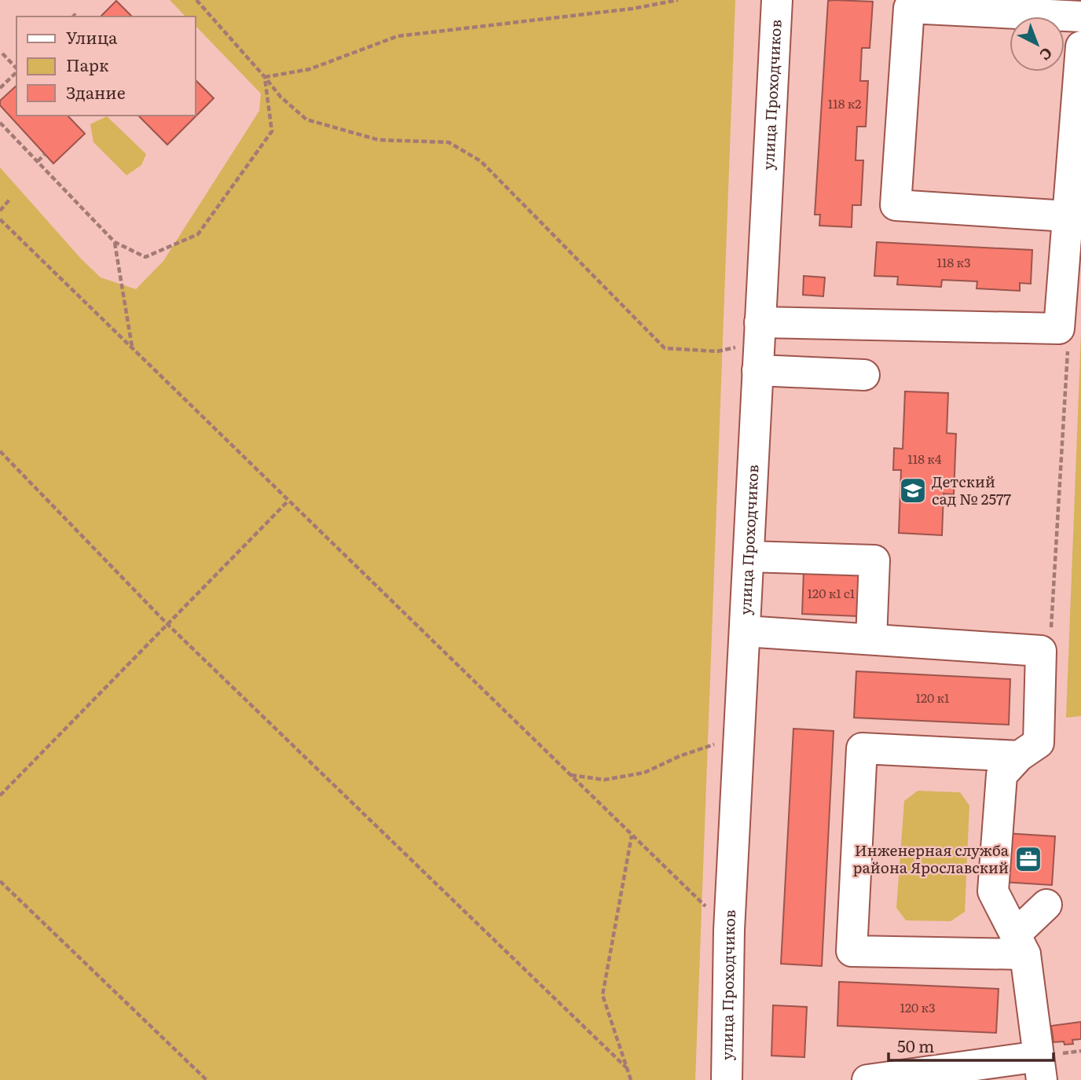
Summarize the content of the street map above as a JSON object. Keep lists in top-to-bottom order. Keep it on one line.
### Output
{"streets":{"street":["улица Проходчиков"]},"places":{"school or university":["Детский сад № 2577"],"office":["Инженерная служба района Ярославский"]},"house_numbers":["118 к2","118 к3","118 к4","120 к1 с1","120 к1","120 к3"],"legend":["Улица","Парк","Здание"],"scale_bar":"50 m","north":"bottom right"}
